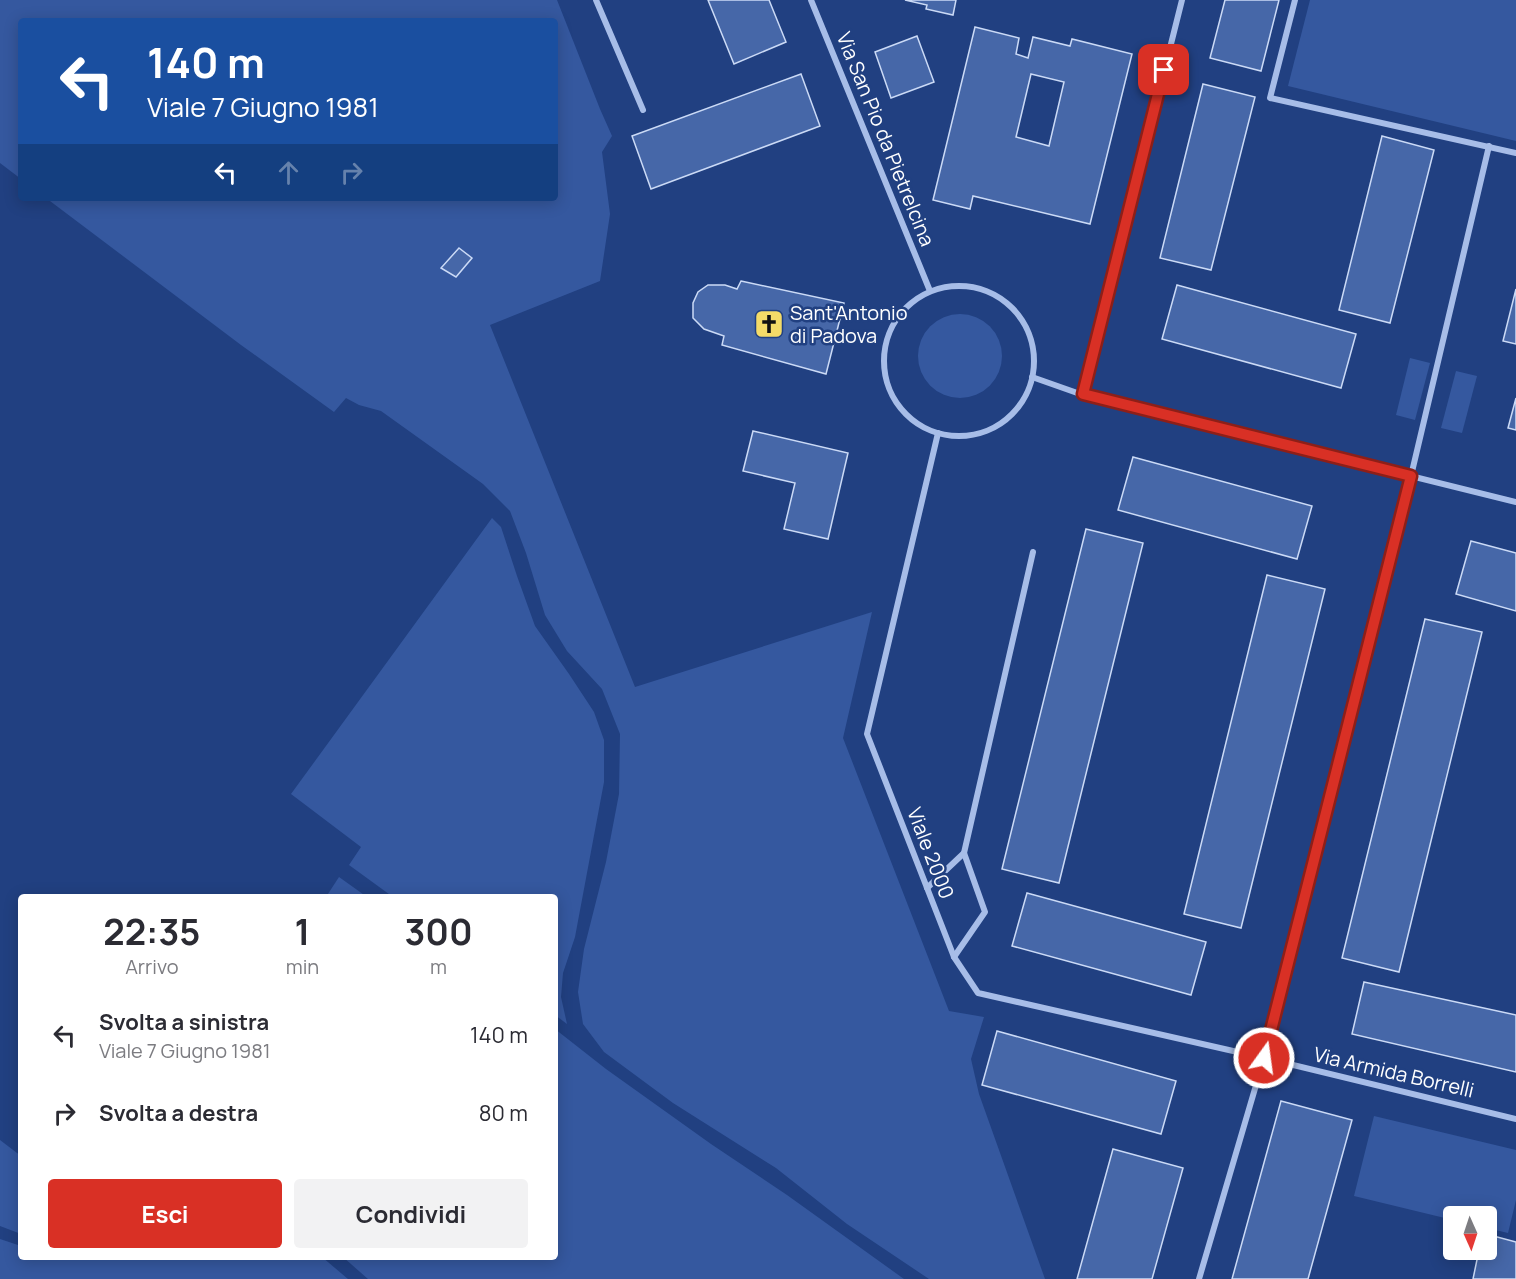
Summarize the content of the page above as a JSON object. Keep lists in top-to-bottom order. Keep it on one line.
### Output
{"streets":{"street":["Via San Pio da Pietrelcina","Viale 2000","Via Armida Borrelli"]},"crossings":[["Via San Pio da Pietrelcina","Viale 2000"],["Viale 2000","Via Armida Borrelli"]],"places":{"church":["Sant'Antonio di Padova"]},"north":"bottom","page":{"turn":["140 m","Viale 7 Giugno 1981"],"eta":["22:35","Arrivo","1","min","300","m"],"list":[{"name":"Svolta a sinistra","note":"Viale 7 Giugno 1981","value":"140 m"},{"name":"Svolta a destra","value":"80 m"}],"buttons":["Esci","Condividi"]}}
